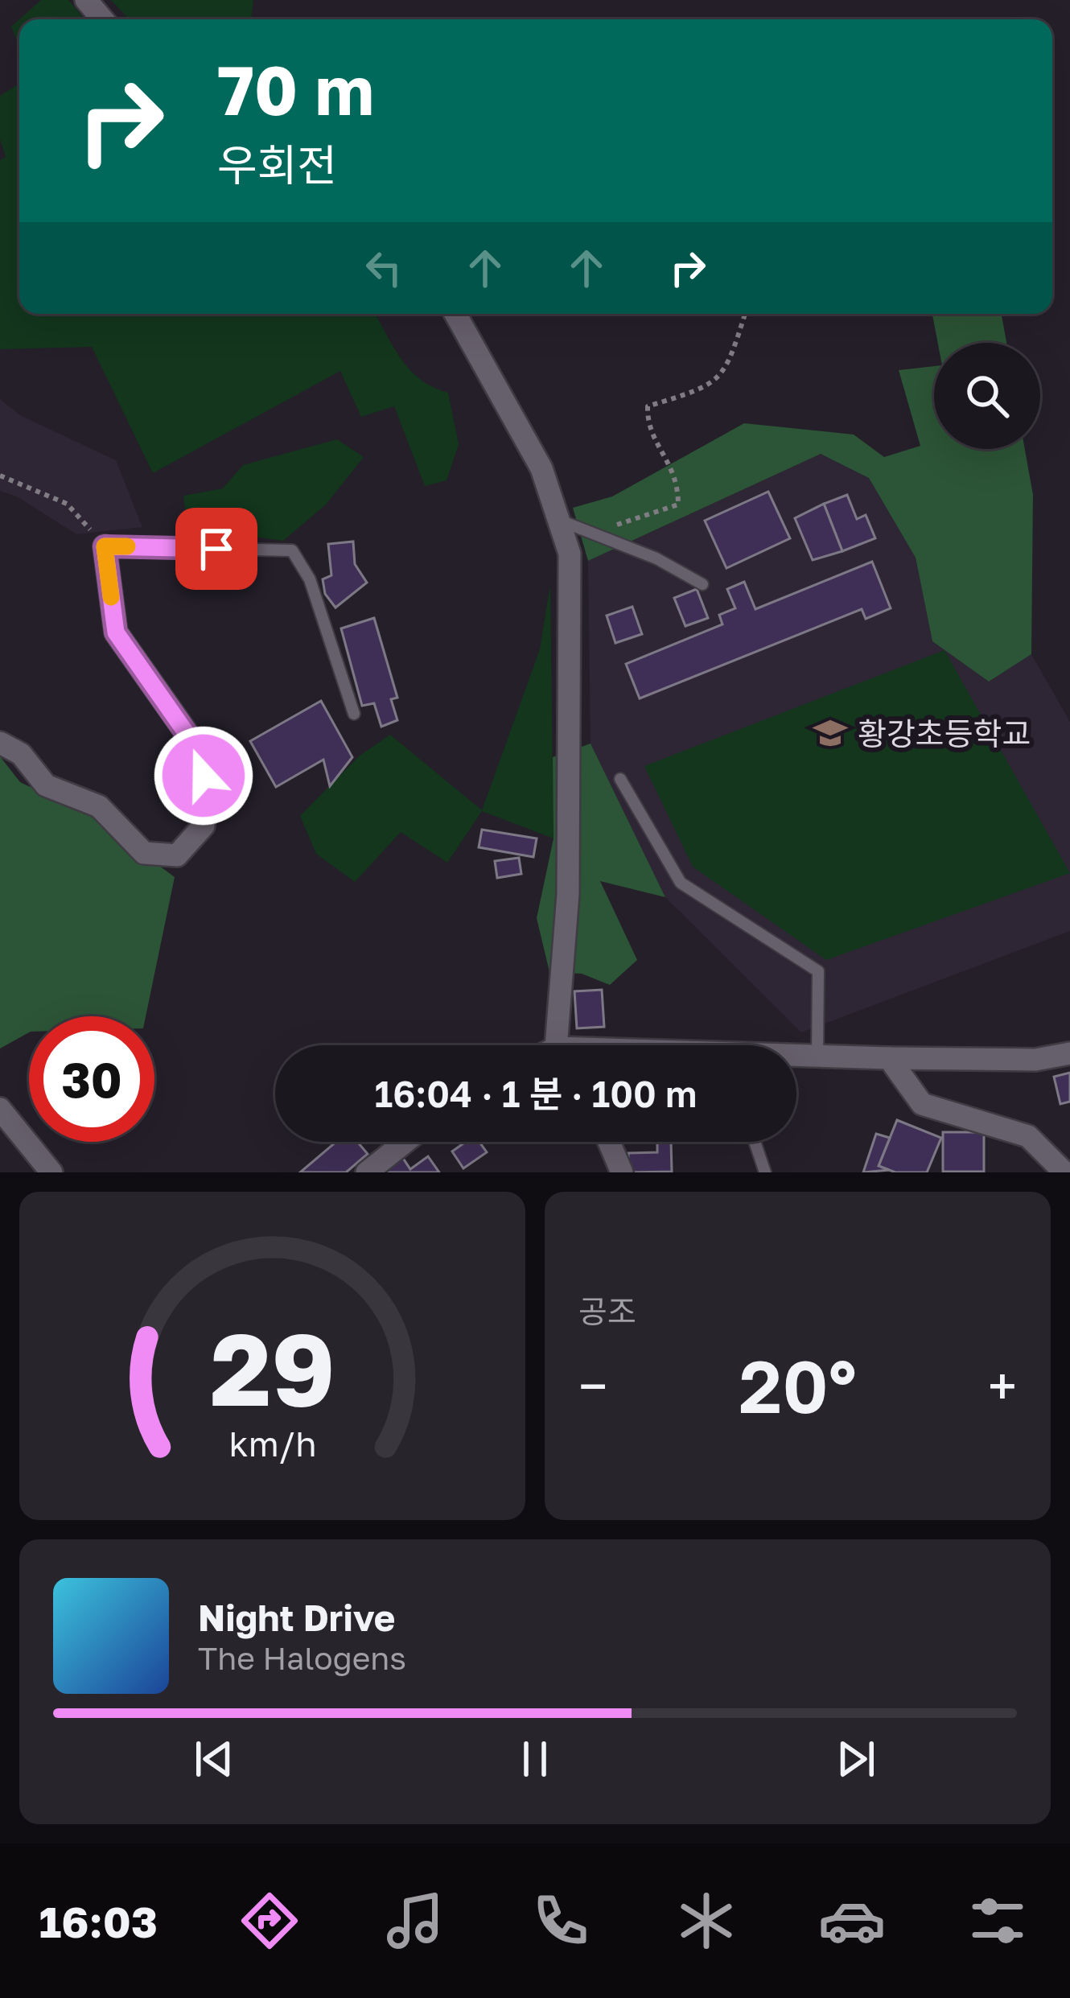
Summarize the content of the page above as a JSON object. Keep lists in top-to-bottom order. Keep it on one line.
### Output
{"places":{"school or university":["황강초등학교"]},"page":{"turn":["70 m","우회전"],"limit":"30","trip":"16:04 · 1 분 · 100 m","tile":"공조","heat":["−","20°","+"],"song":["Night Drive","The Halogens"],"tabs":"16:03","gauge":["29","km/h"]}}
